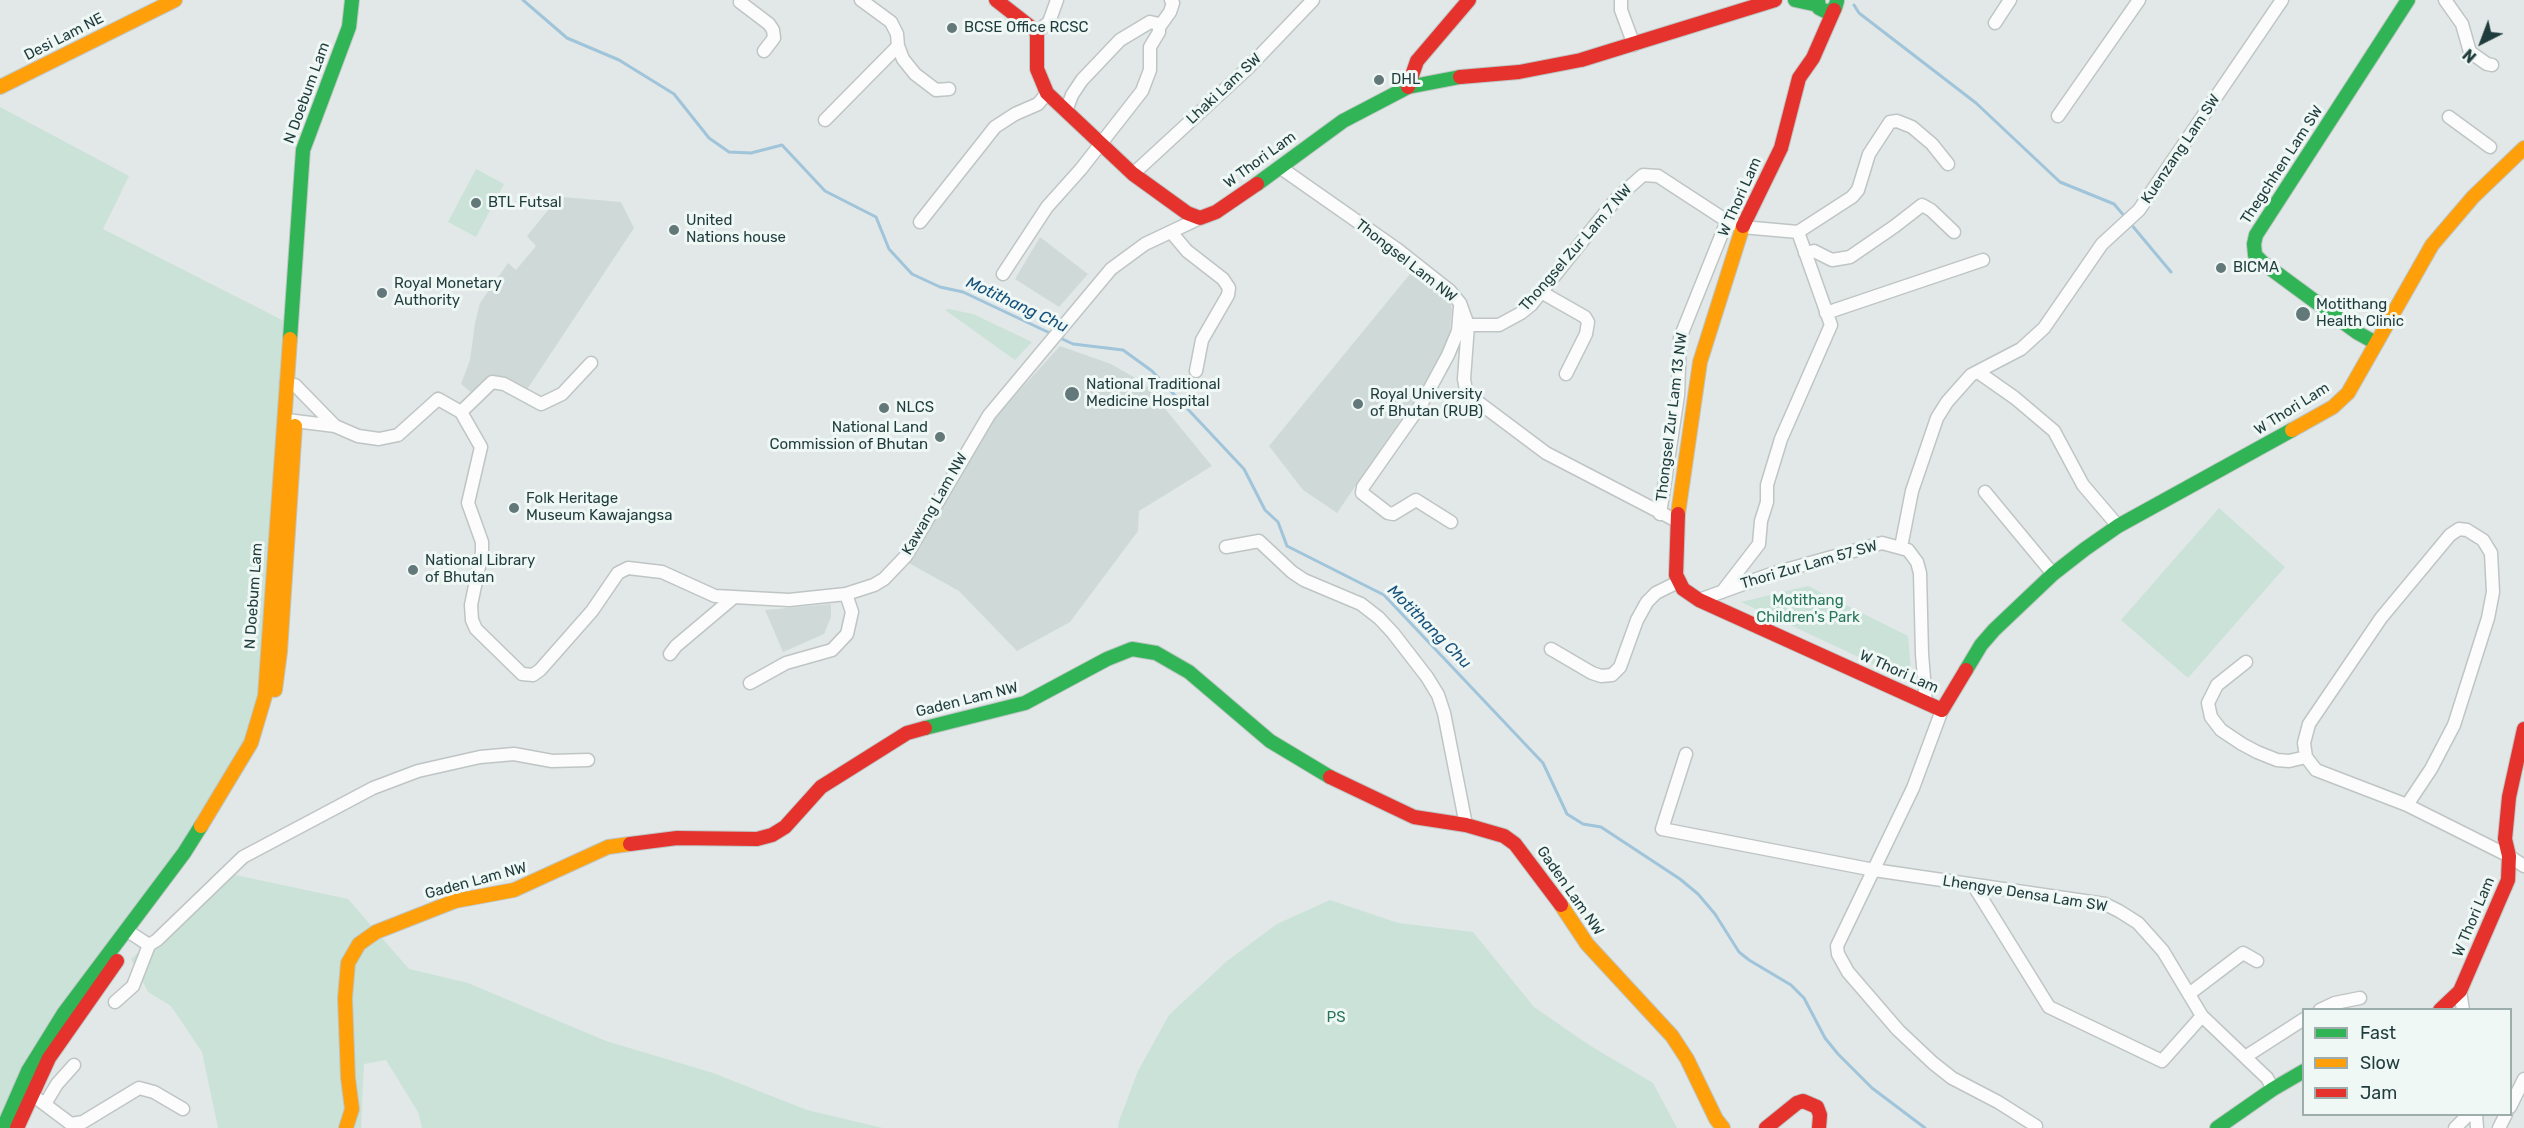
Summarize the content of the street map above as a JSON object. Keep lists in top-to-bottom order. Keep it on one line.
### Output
{"streets":{"main road":["Desi Lam NE","N Doebum Lam","W Thori Lam","Thegchhen Lam SW","Gaden Lam NW"],"street":["Lhaki Lam SW","Kuenzang Lam SW","Thongsel Zur Lam 7 NW","Thongsel Lam NW","Thongsel Zur Lam 13 NW","Kawang Lam NW","Thori Zur Lam 57 SW","Lhengye Densa Lam SW"]},"crossings":[["Kuenzang Lam SW","Thori Zur Lam 57 SW"],["W Thori Lam","Thegchhen Lam SW"],["W Thori Lam","Thongsel Zur Lam 7 NW"],["W Thori Lam","Thongsel Lam NW"],["W Thori Lam","Kawang Lam NW"],["W Thori Lam","Thori Zur Lam 57 SW"],["Thongsel Zur Lam 7 NW","Thongsel Lam NW"],["Thongsel Zur Lam 7 NW","Thongsel Zur Lam 13 NW"],["Thongsel Lam NW","Thongsel Zur Lam 13 NW"]],"water":["Motithang Chu"],"parks":["Motithang Children's Park","PS"],"places":["BCSE Office RCSC","DHL","BTL Futsal","United Nations house","BICMA","Royal Monetary Authority","Motithang Health Clinic","National Traditional Medicine Hospital","Royal University of Bhutan (RUB)","NLCS","National Land Commission of Bhutan","Folk Heritage Museum Kawajangsa","National Library of Bhutan"],"legend":["Fast","Slow","Jam"],"north":"bottom left"}
